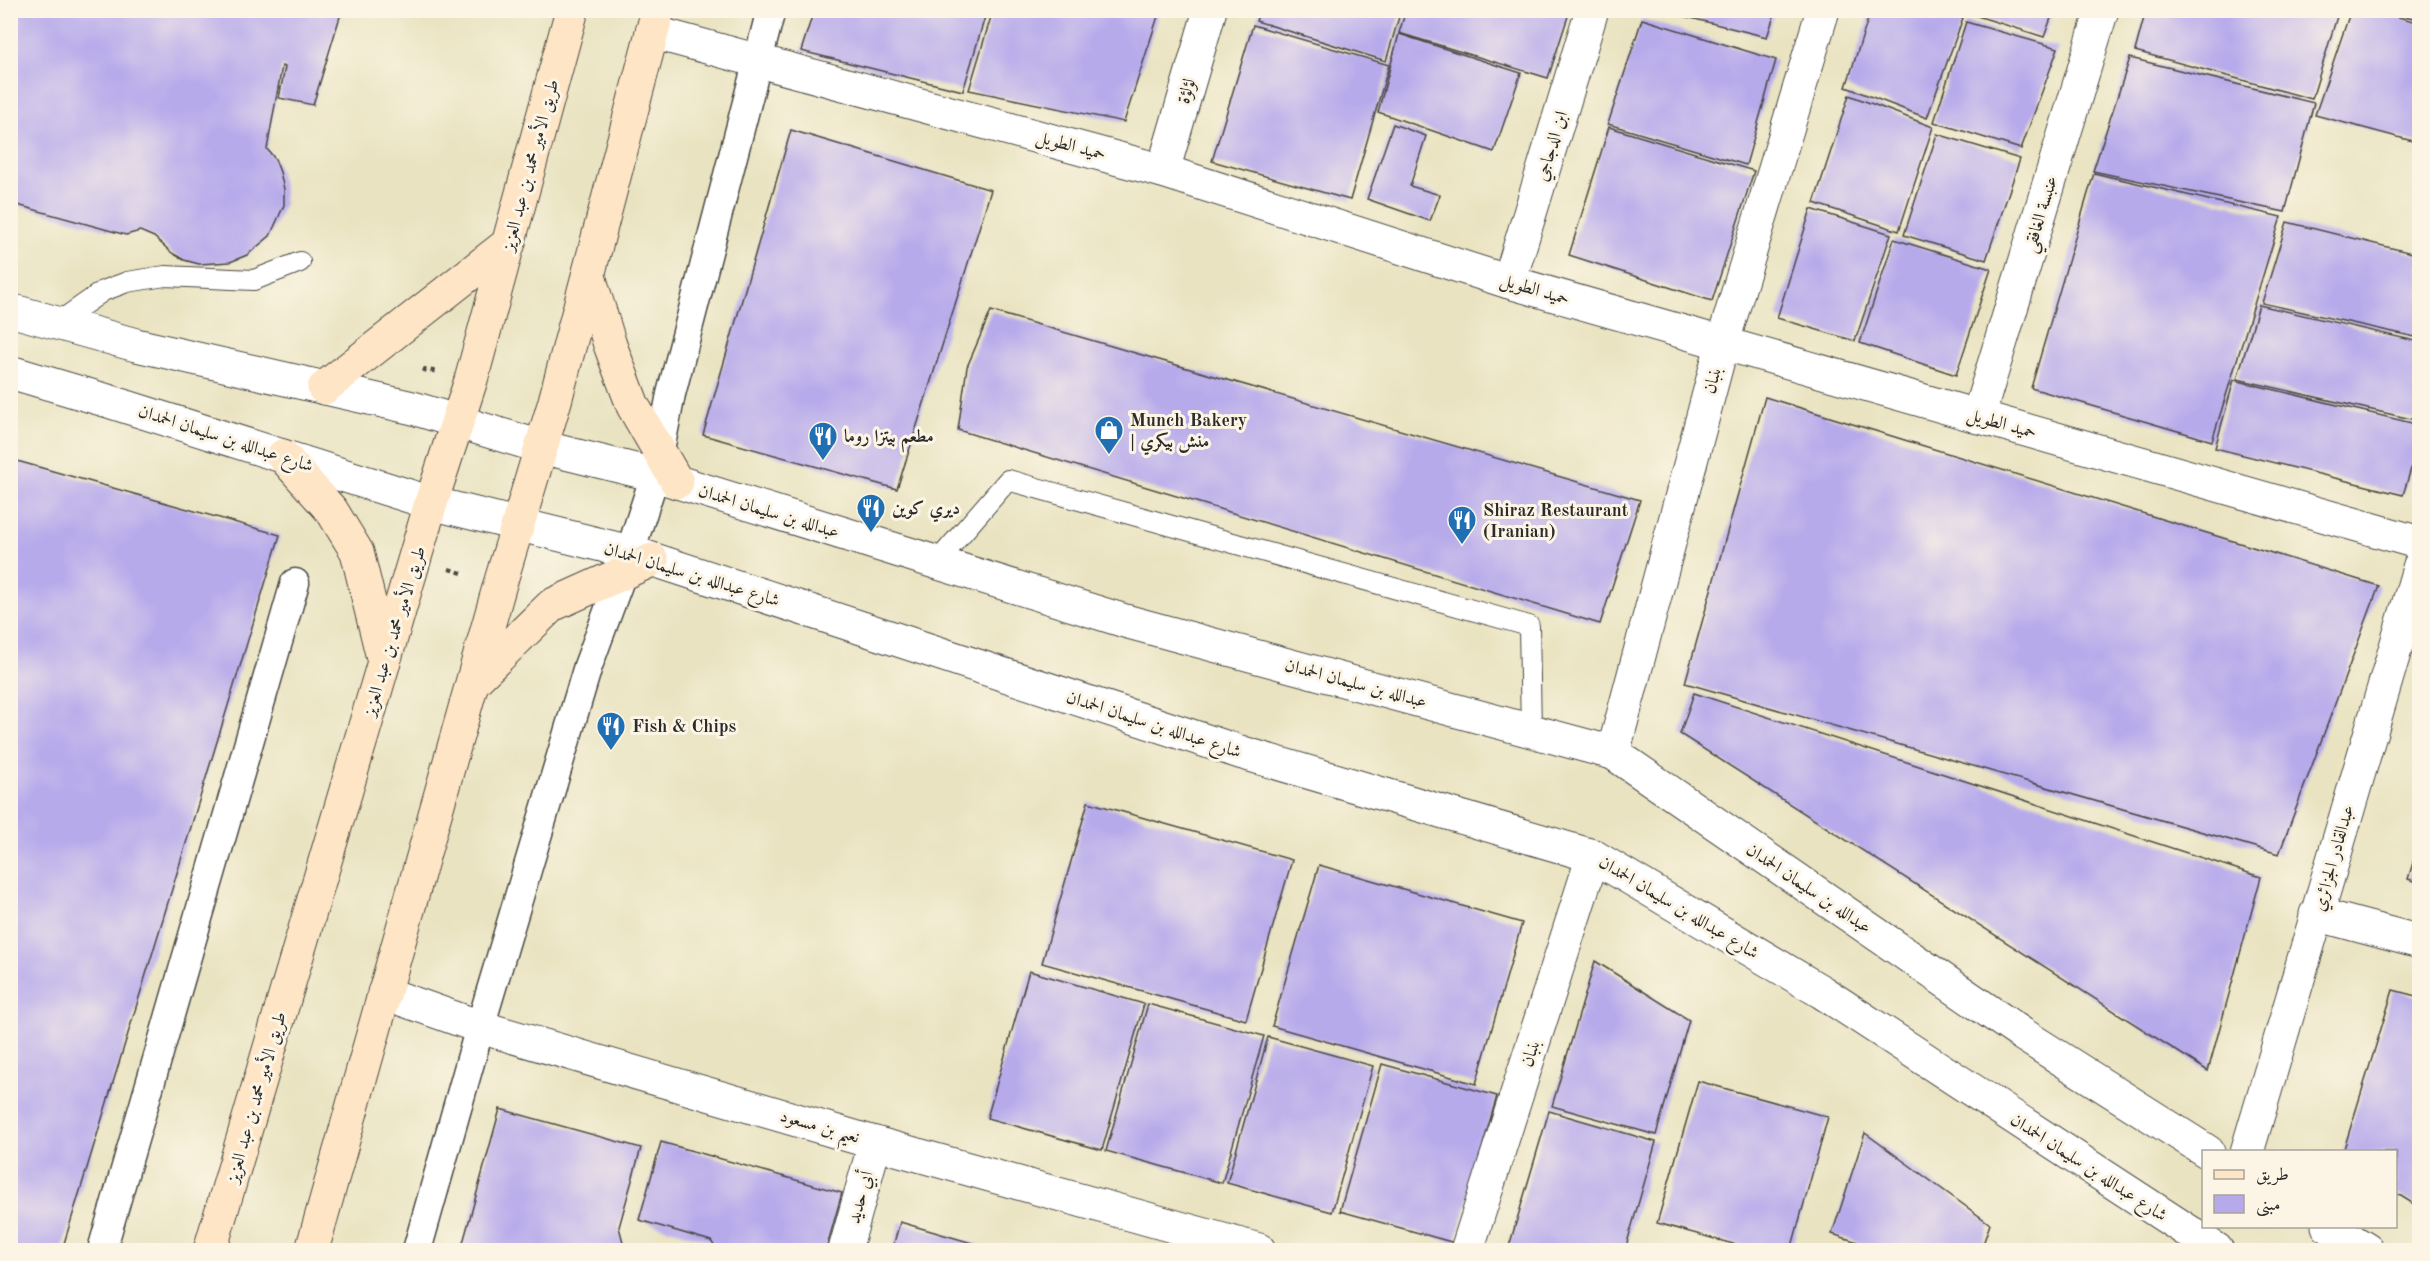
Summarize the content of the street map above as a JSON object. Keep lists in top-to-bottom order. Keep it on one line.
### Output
{"streets":{"main road":["طريق الأمير محمد بن عبد العزيز"],"street":["لؤلؤة","حميد الطويل","ابن الدجاجي","عنبسة الغافقي","بنبان","شارع عبدالله بن سليمان الحمدان","عبدالله بن سليمان الحمدان","عبدالقادر الجزائري","نعيم بن مسعود","أبي حديد"]},"crossings":[["لؤلؤة","حميد الطويل"],["حميد الطويل","ابن الدجاجي"],["حميد الطويل","عنبسة الغافقي"],["حميد الطويل","بنبان"],["طريق الأمير محمد بن عبد العزيز","شارع عبدالله بن سليمان الحمدان"],["طريق الأمير محمد بن عبد العزيز","عبدالله بن سليمان الحمدان"],["بنبان","شارع عبدالله بن سليمان الحمدان"],["بنبان","عبدالله بن سليمان الحمدان"],["نعيم بن مسعود","أبي حديد"]],"places":{"shop":["Munch Bakery | منش بيكري"],"restaurant":["مطعم بيتزا روما","ديري كوين","Shiraz Restaurant (Iranian)","Fish & Chips"]},"legend":["طريق","مبنى"]}
